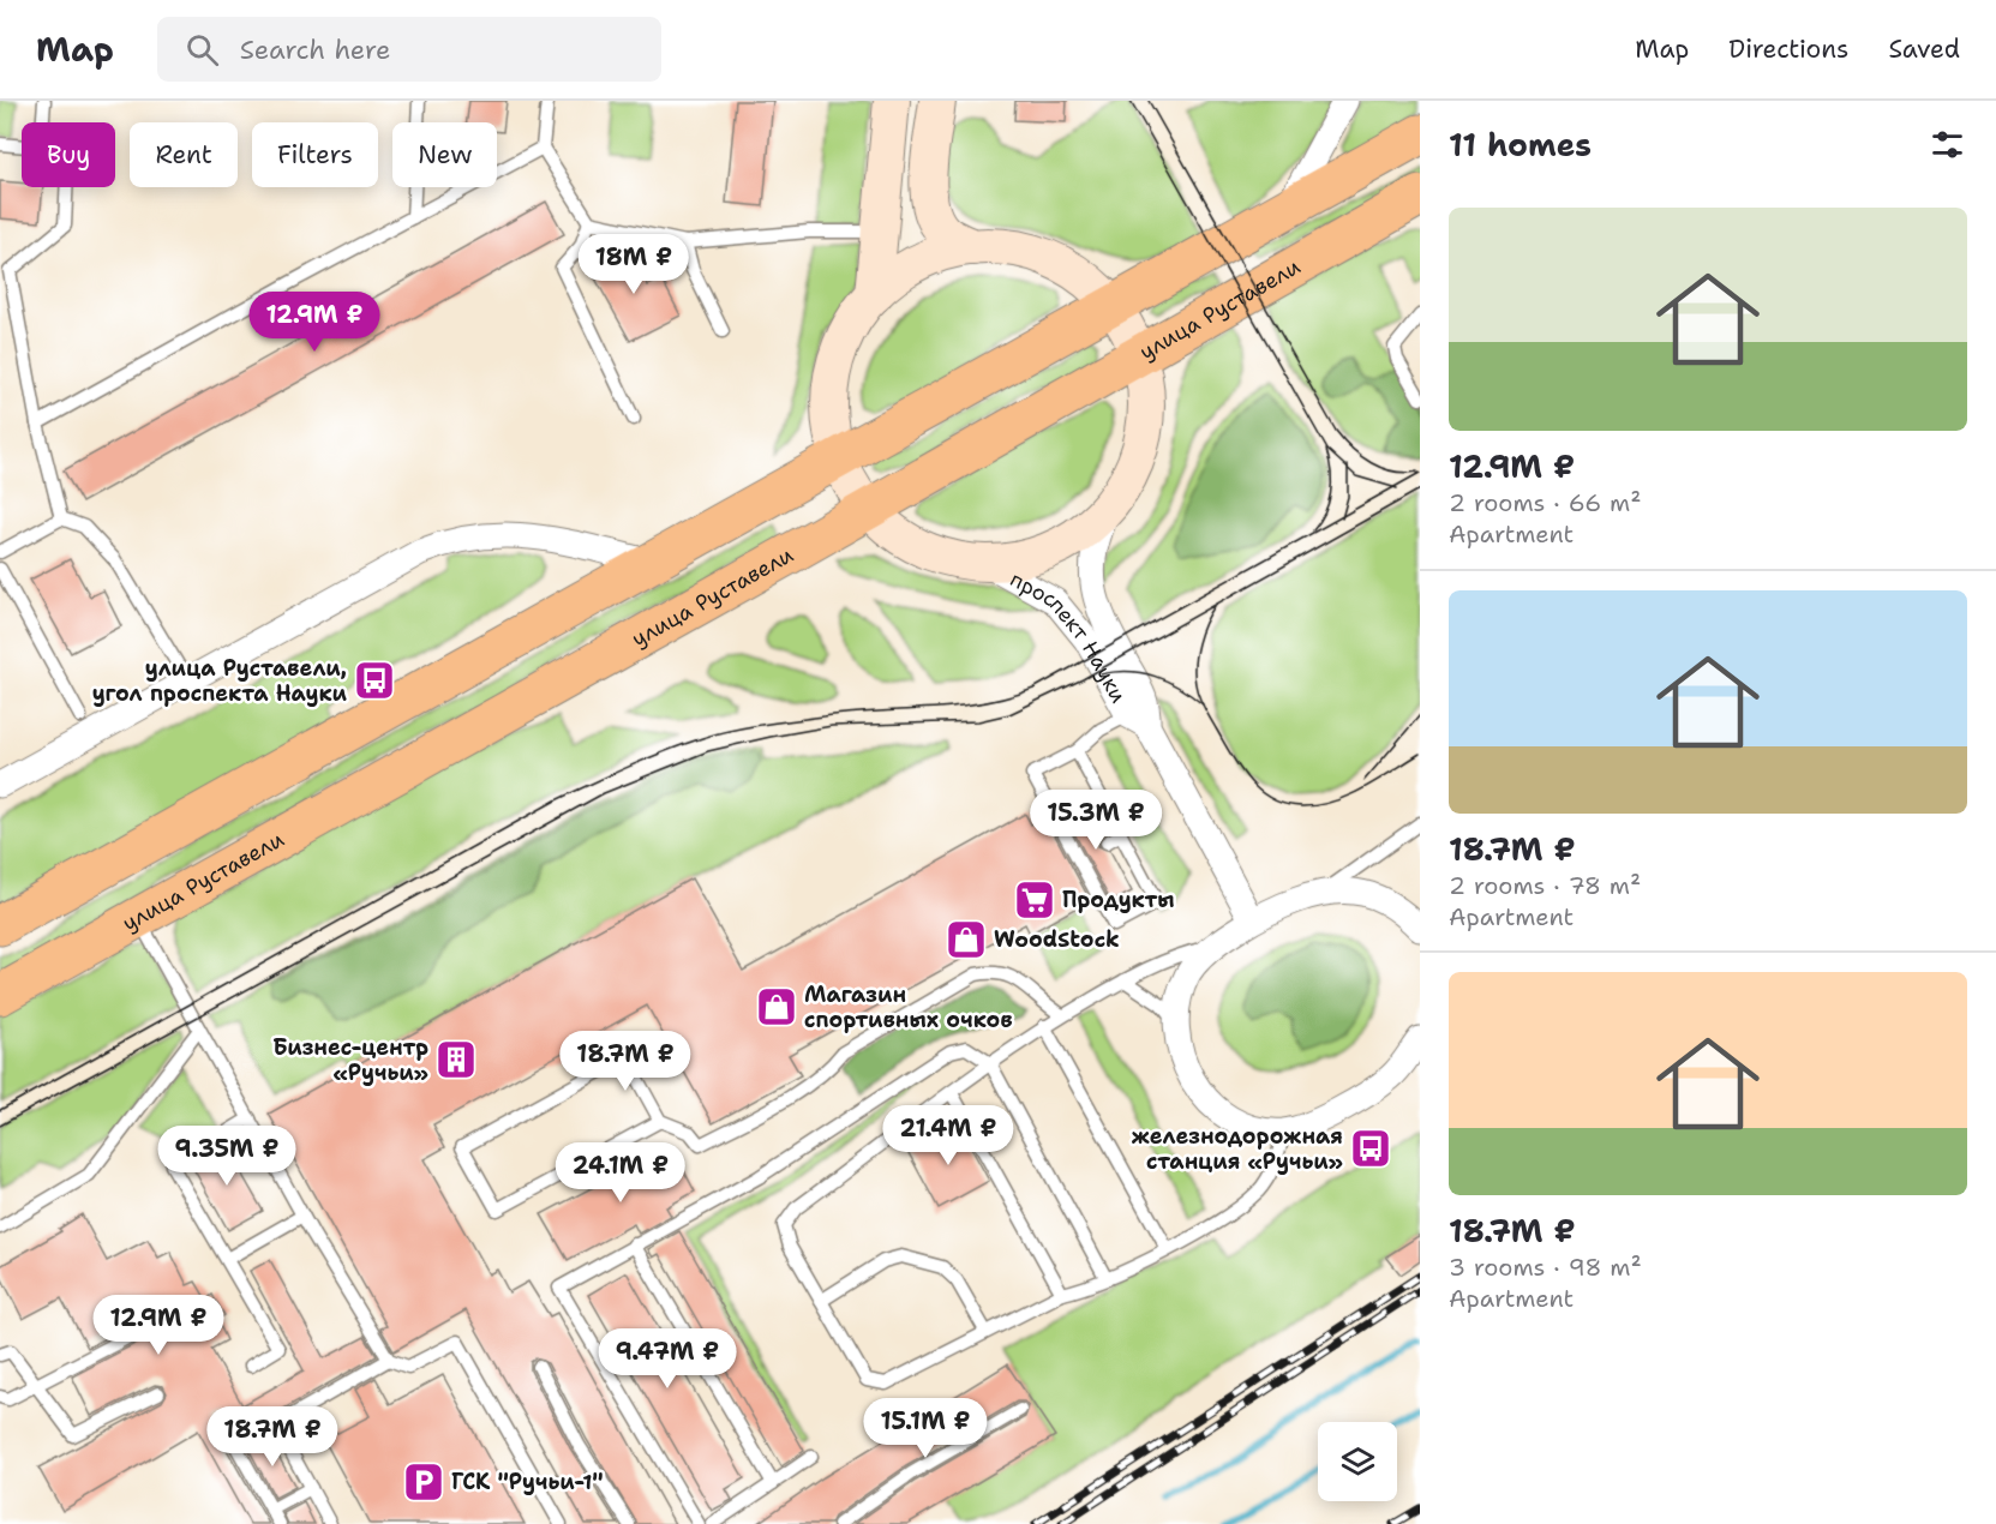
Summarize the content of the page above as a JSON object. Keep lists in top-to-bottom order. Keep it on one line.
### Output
{"streets":{"main road":["улица Руставели","проспект Науки"]},"crossings":[["улица Руставели","проспект Науки"]],"places":{"bus stop":["улица Руставели, угол проспекта Науки","железнодорожная станция «Ручьи»"],"supermarket":["Продукты"],"shop":["WoodStock","Магазин спортивных очков"],"building":["Бизнес-центр «Ручьи»"],"parking":["ГСК \"Ручьи-1\""]},"page":{"header":"Map","search":"Search here","nav":["Map","Directions","Saved"],"heading":"11 homes","chip":["Buy","Rent","Filters","New"],"list":[{"name":"12.9M ₽","note":"2 rooms · 66 m² · Apartment"},{"name":"18.7M ₽","note":"2 rooms · 78 m² · Apartment"},{"name":"18.7M ₽","note":"3 rooms · 98 m² · Apartment"}],"price":["18M ₽","12.9M ₽","15.3M ₽","18.7M ₽","21.4M ₽","9.35M ₽","24.1M ₽","12.9M ₽","9.47M ₽","15.1M ₽","18.7M ₽"]}}
